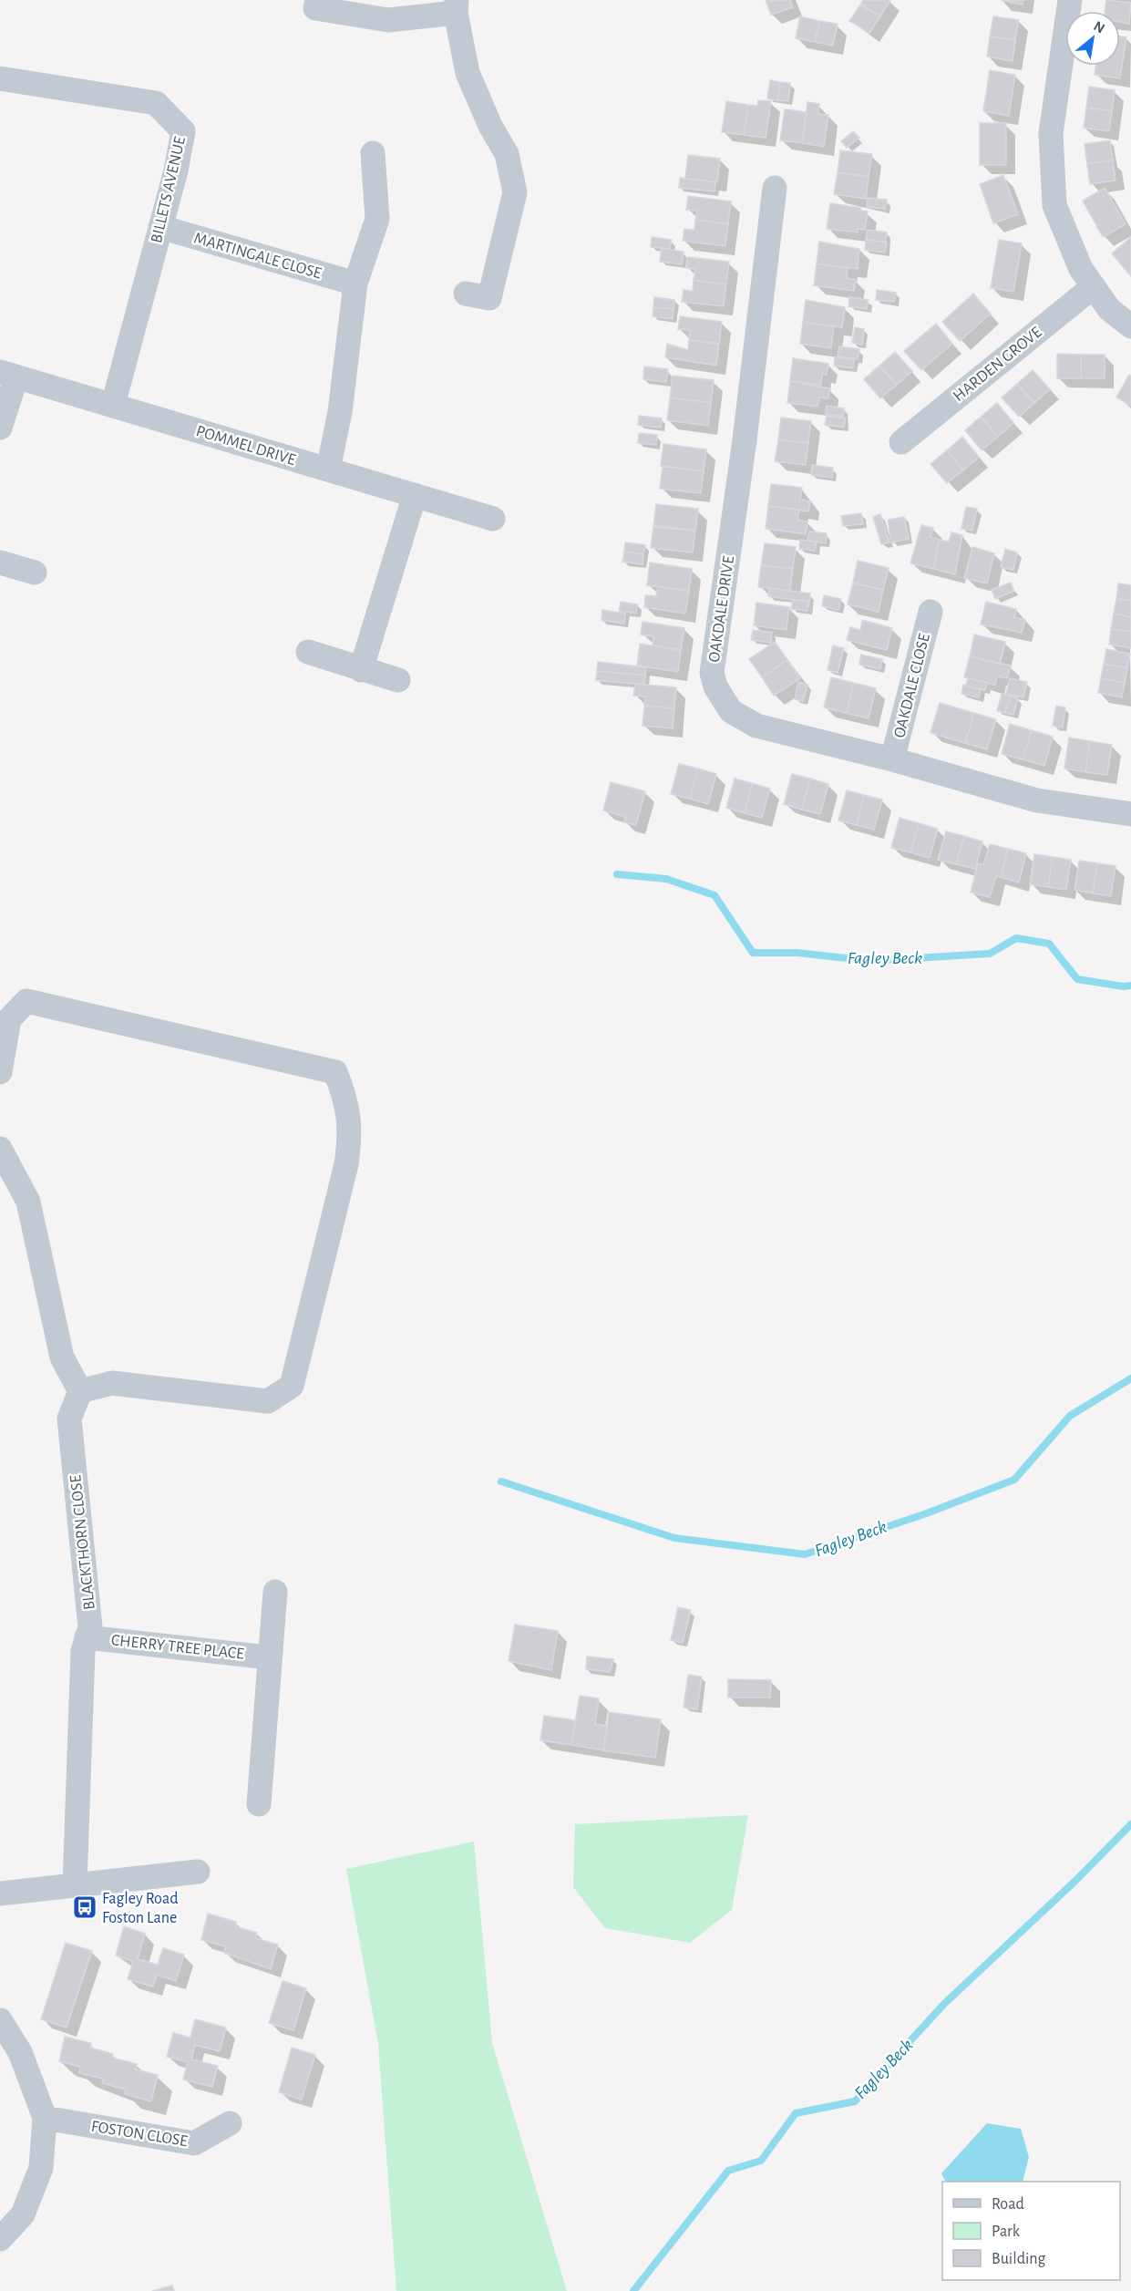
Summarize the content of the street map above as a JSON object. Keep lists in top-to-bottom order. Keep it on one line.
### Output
{"streets":{"street":["BILLETS AVENUE","MARTINGALE CLOSE","HARDEN GROVE","POMMEL DRIVE","OAKDALE DRIVE","OAKDALE CLOSE","BLACKTHORN CLOSE","CHERRY TREE PLACE","FOSTON CLOSE"]},"crossings":[["BILLETS AVENUE","MARTINGALE CLOSE"],["BILLETS AVENUE","POMMEL DRIVE"],["OAKDALE DRIVE","OAKDALE CLOSE"],["BLACKTHORN CLOSE","CHERRY TREE PLACE"]],"water":["Fagley Beck"],"places":{"bus stop":["Fagley Road Foston Lane"]},"legend":["Road","Park","Building"],"north":"top right"}
